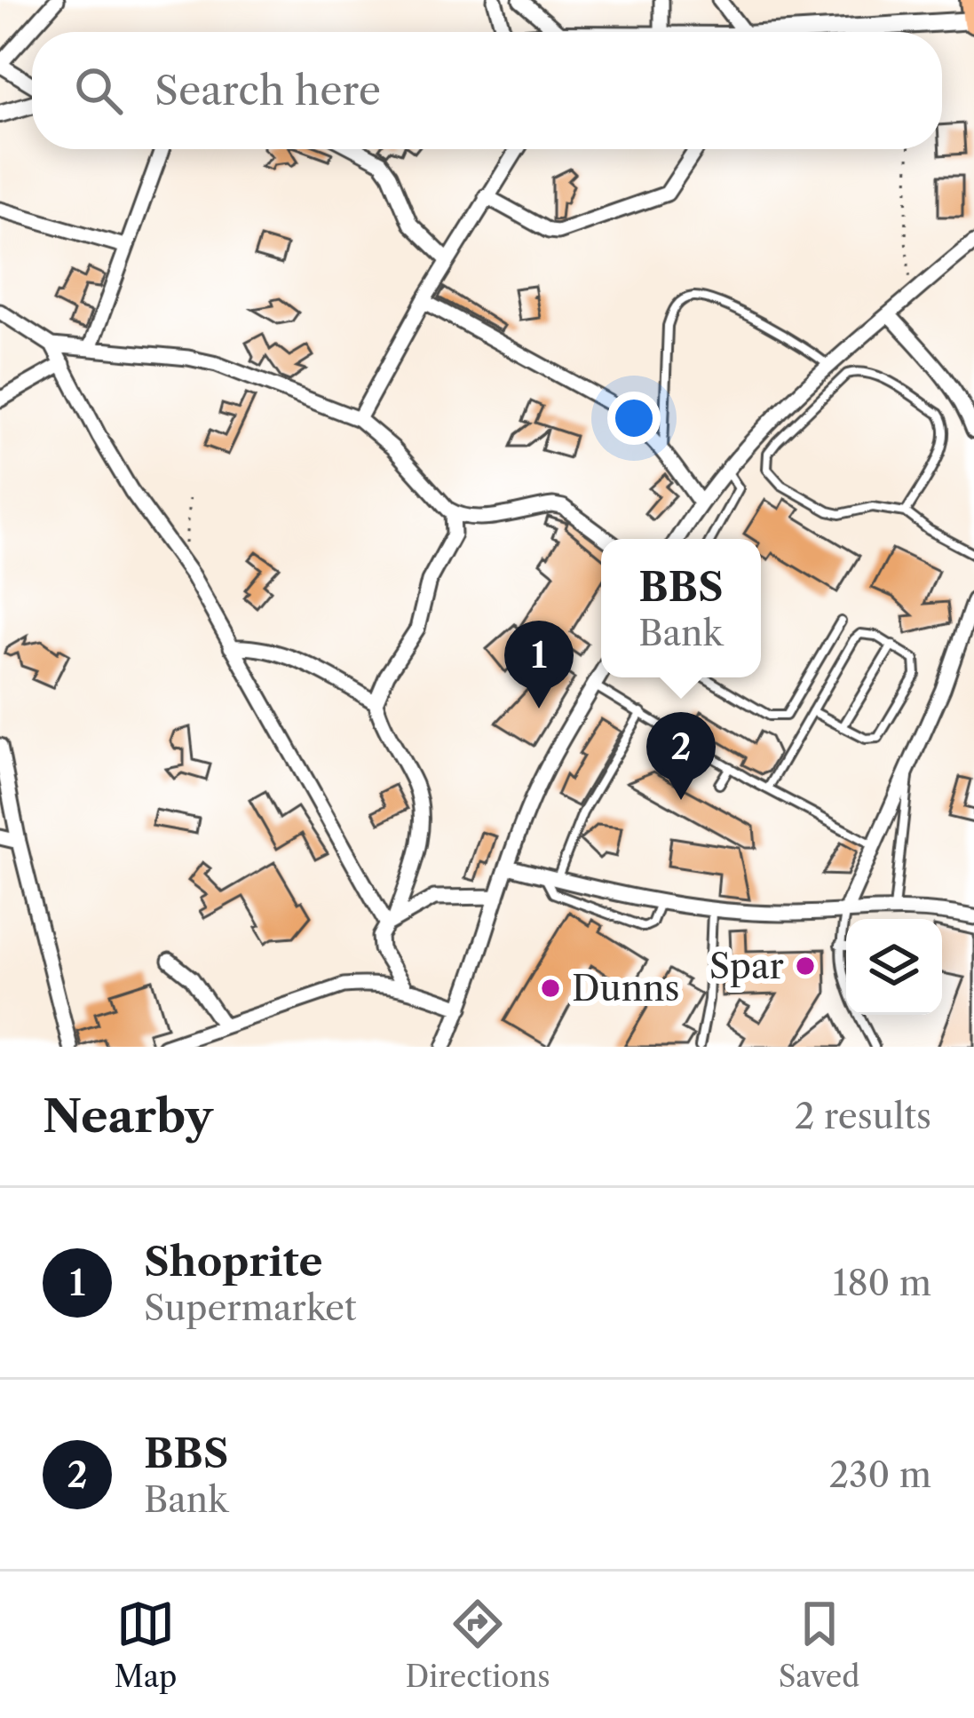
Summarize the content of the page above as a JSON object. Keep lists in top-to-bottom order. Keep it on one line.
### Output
{"places":["Spar","Dunns"],"page":{"search":"Search here","popup":["BBS","Bank"],"pins":["1","2"],"heading":["Nearby","2 results"],"list":[{"mark":"1","name":"Shoprite","note":"Supermarket","value":"180 m"},{"mark":"2","name":"BBS","note":"Bank","value":"230 m"}],"nav":["Map","Directions","Saved"]}}
